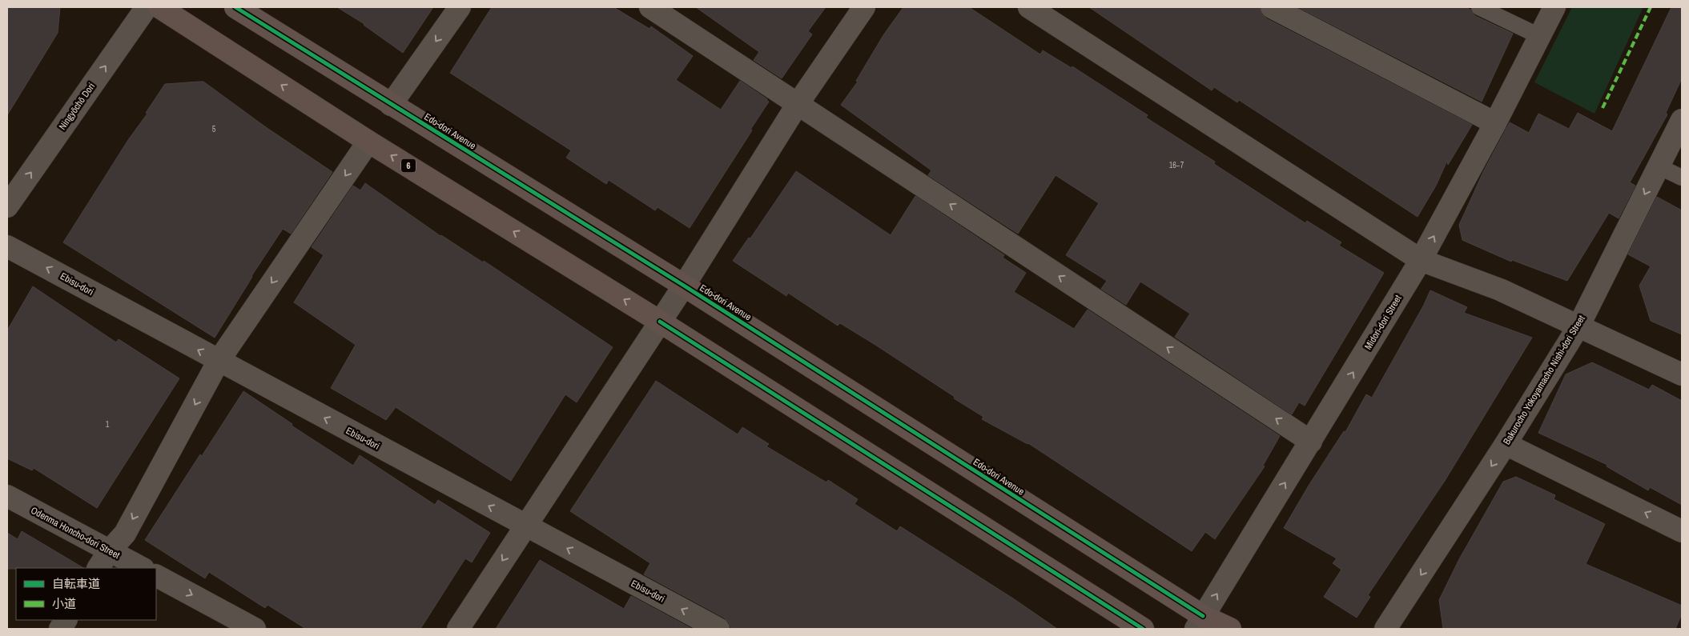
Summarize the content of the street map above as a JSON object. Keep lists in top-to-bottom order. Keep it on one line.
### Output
{"streets":{"highway":["Edo-dori Avenue","6"],"street":["Ningyōchō Dori","Ebisu-dori","Midori-dori Street","Bakurocho Yokoyamacho Nishi-dori Street","Odenma Honcho-dori Street"]},"crossings":[["Edo-dori Avenue","Midori-dori Street"]],"one_way":["Ningyōchō Dori","Ebisu-dori","Midori-dori Street","Bakurocho Yokoyamacho Nishi-dori Street"],"house_numbers":["5","16−7","1"],"legend":["自転車道","小道"]}
